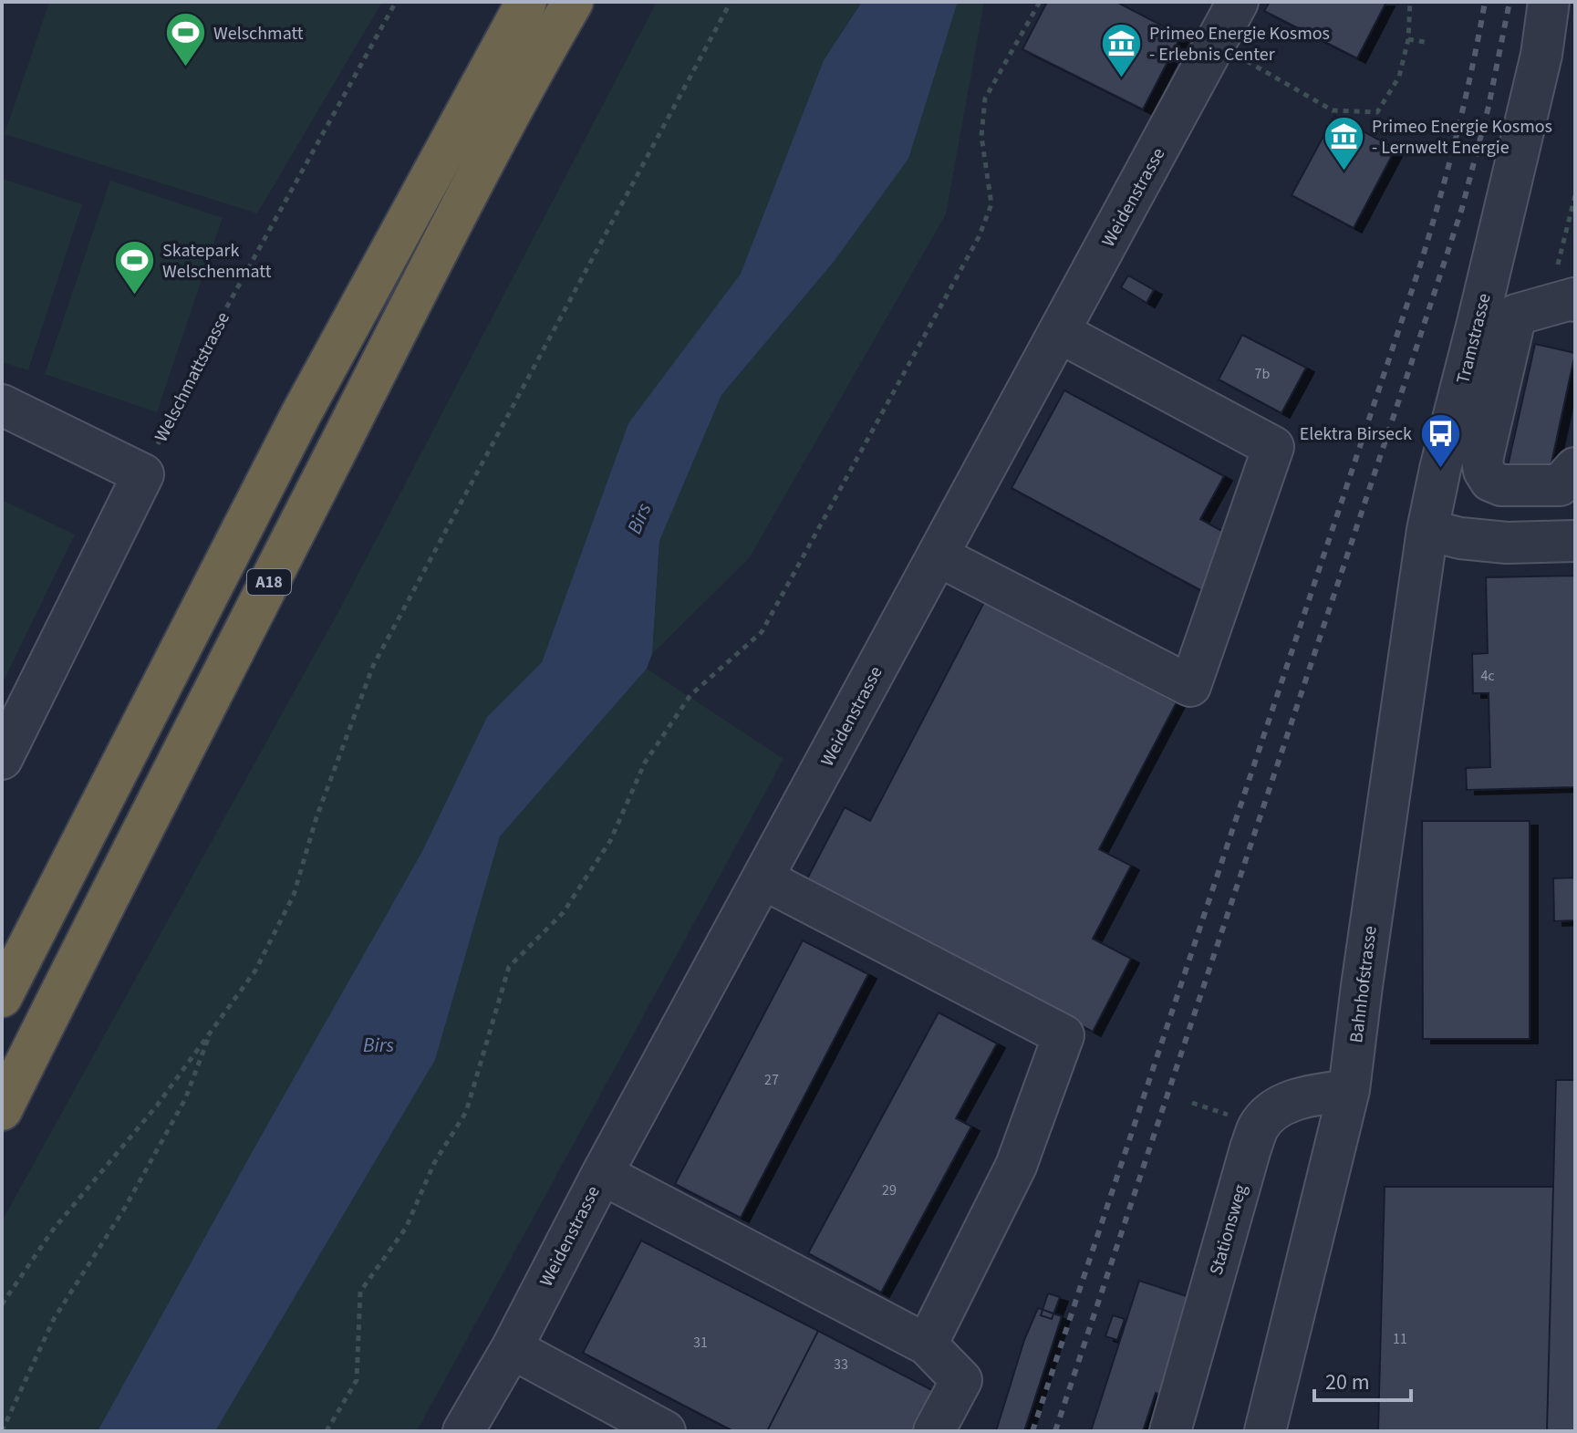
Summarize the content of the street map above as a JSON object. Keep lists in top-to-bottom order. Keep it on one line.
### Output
{"streets":{"highway":["A18"],"street":["Weidenstrasse","Tramstrasse","Bahnhofstrasse","Stationsweg"],"path":["Welschmattstrasse"]},"crossings":[["Tramstrasse","Bahnhofstrasse"],["Bahnhofstrasse","Stationsweg"]],"water":["Birs"],"places":{"sports":["Welschmatt","Skatepark Welschenmatt"],"museum":["Primeo Energie Kosmos - Erlebnis Center","Primeo Energie Kosmos - Lernwelt Energie"],"bus stop":["Elektra Birseck"]},"house_numbers":["7b","4c","27","29","11","31","33"],"scale_bar":"20 m"}
